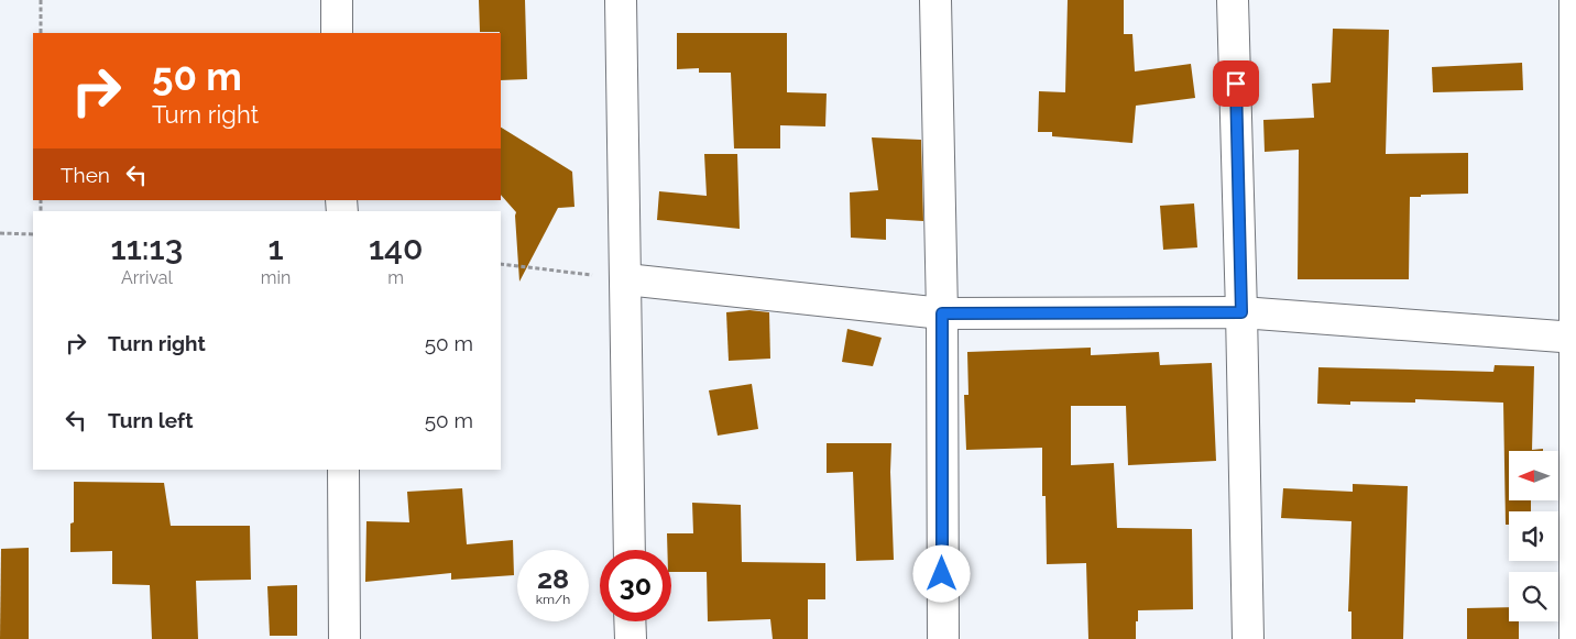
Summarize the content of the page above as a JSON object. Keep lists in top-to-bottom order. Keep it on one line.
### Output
{"north":"left","page":{"turn":["50 m","Turn right"],"then":"Then","eta":["11:13","Arrival","1","min","140","m"],"list":[{"name":"Turn right","value":"50 m"},{"name":"Turn left","value":"50 m"}],"speed":"28 km/h","limit":"30"}}
